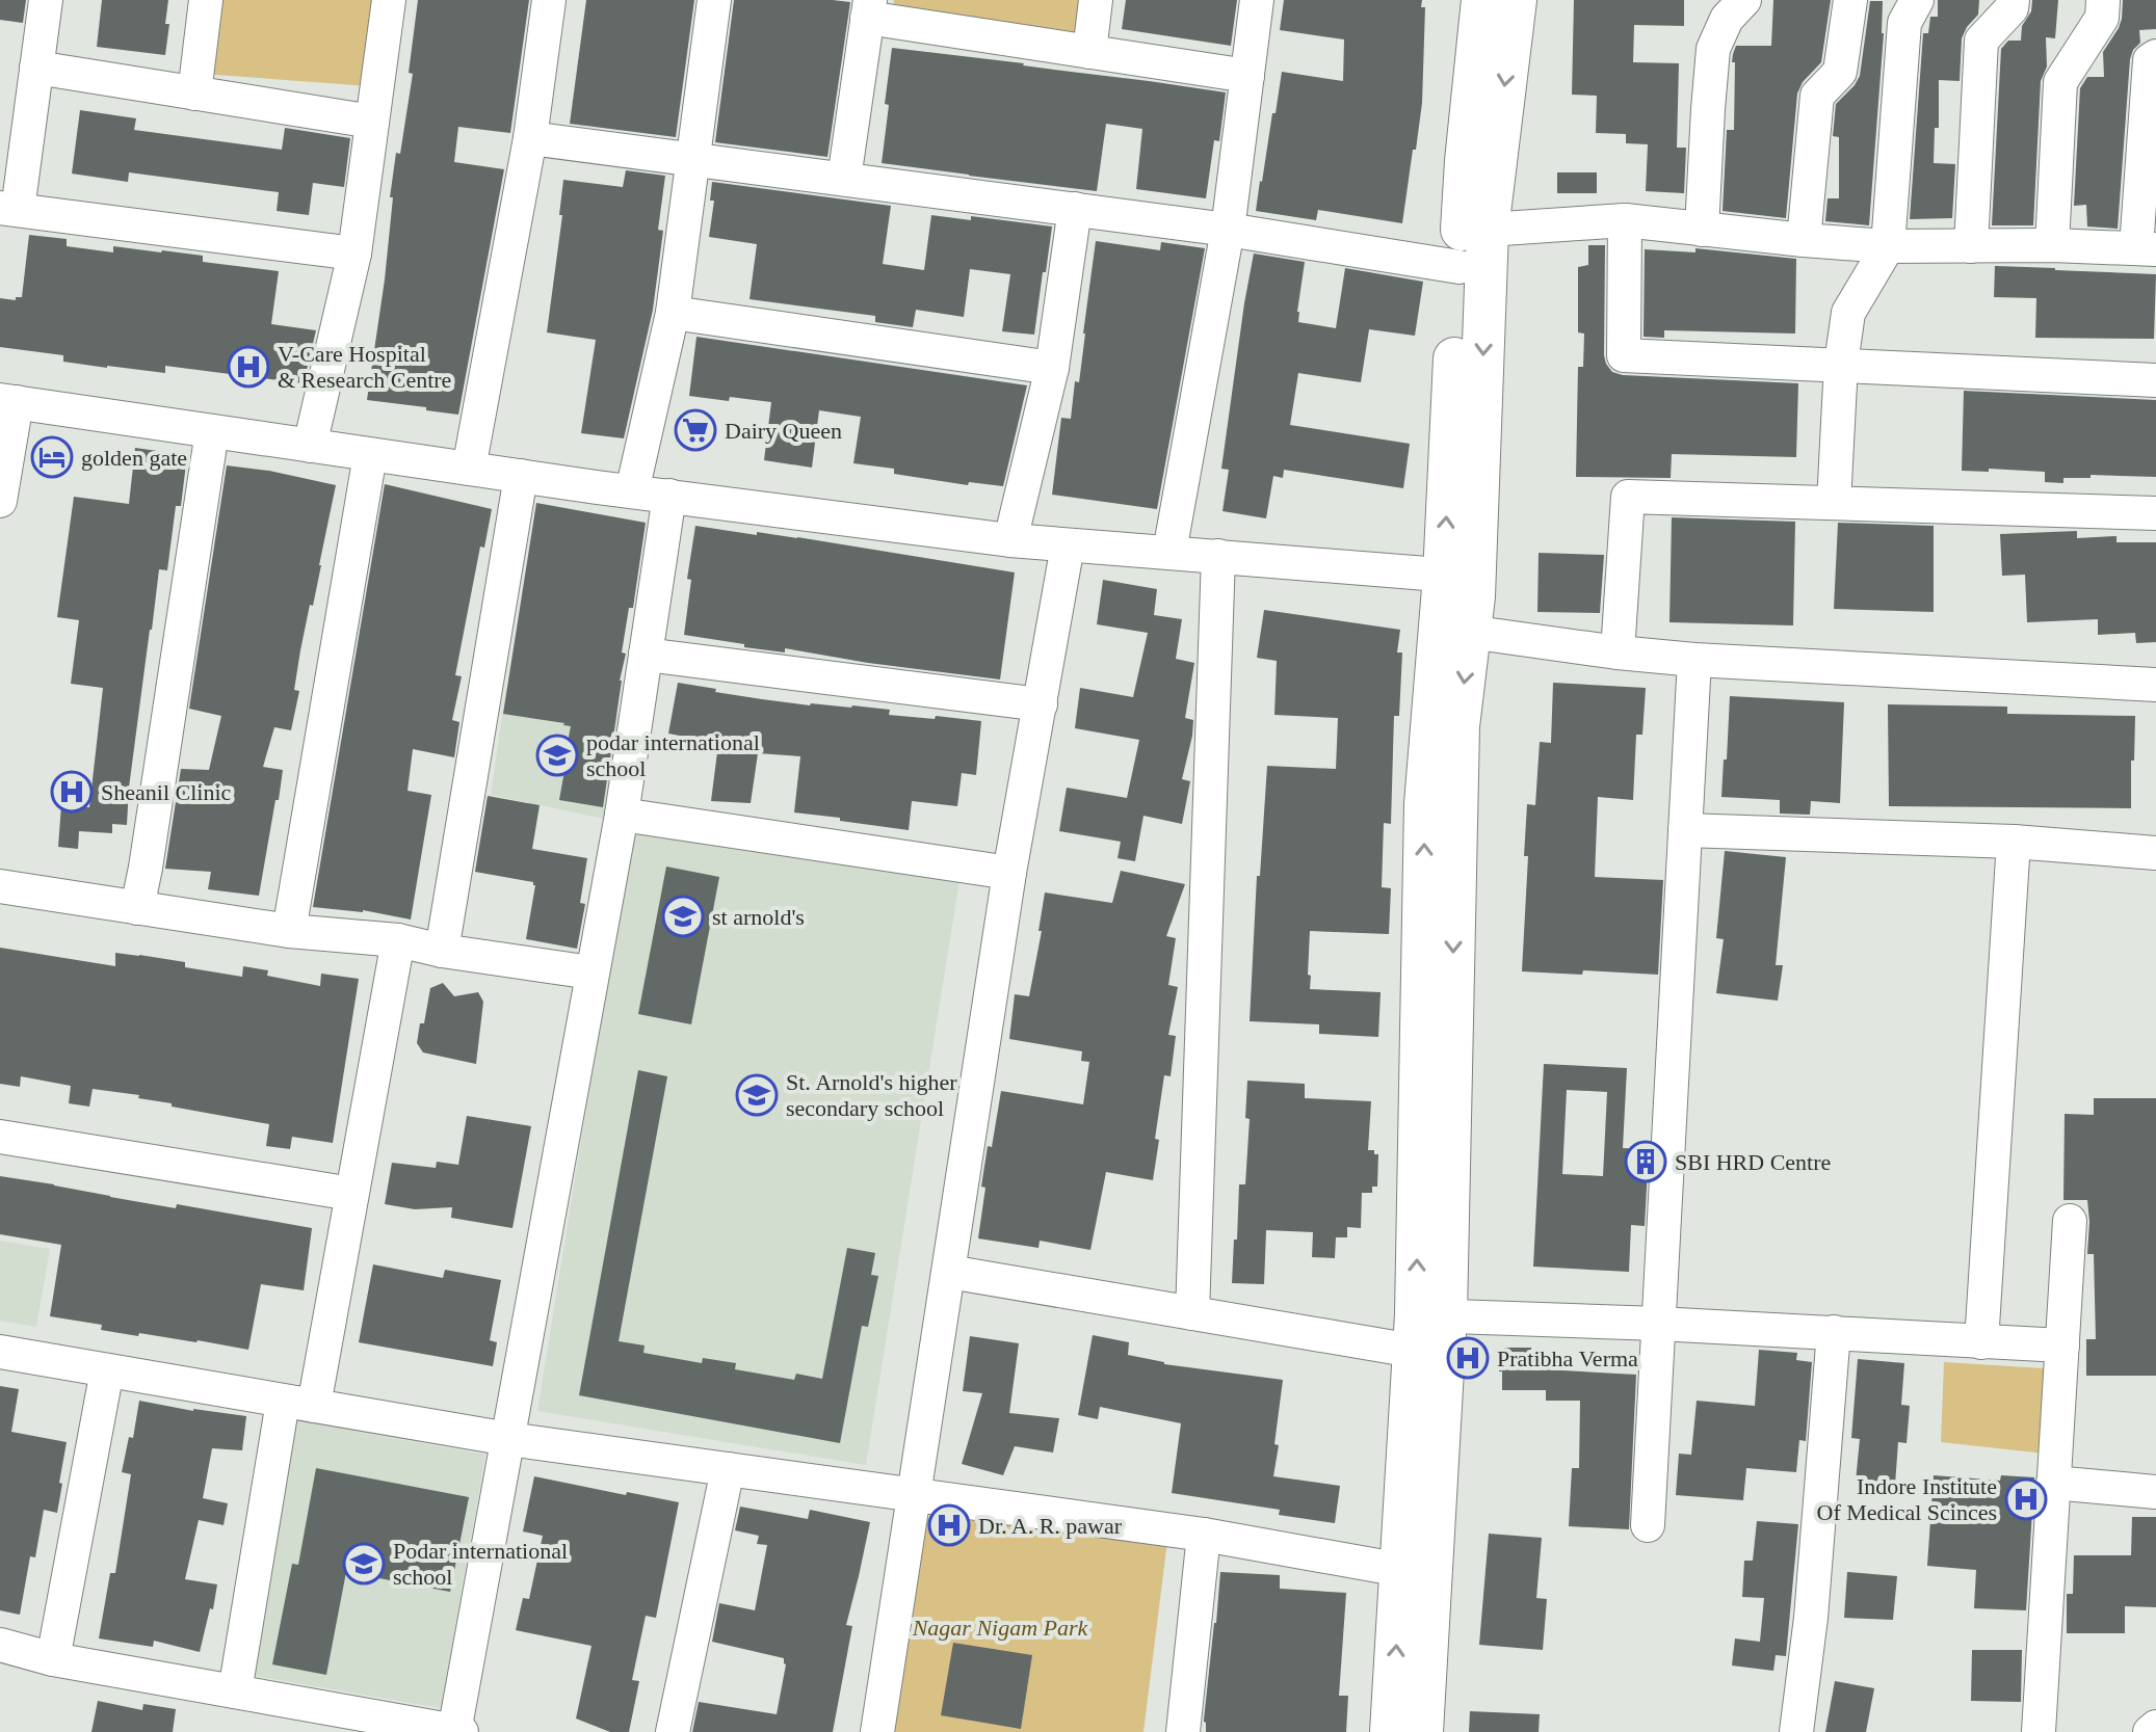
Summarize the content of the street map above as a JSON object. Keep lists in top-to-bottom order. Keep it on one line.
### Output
{"parks":["Nagar Nigam Park"],"places":{"hospital":["V-Care Hospital & Research Centre","Sheanil Clinic","Pratibha Verma","Indore Institute Of Medical Scinces","Dr. A. R. pawar"],"supermarket":["Dairy Queen"],"hotel":["golden gate"],"school or university":["podar international school","st arnold's","St. Arnold's higher secondary school","Podar international school"],"building":["SBI HRD Centre"]}}
